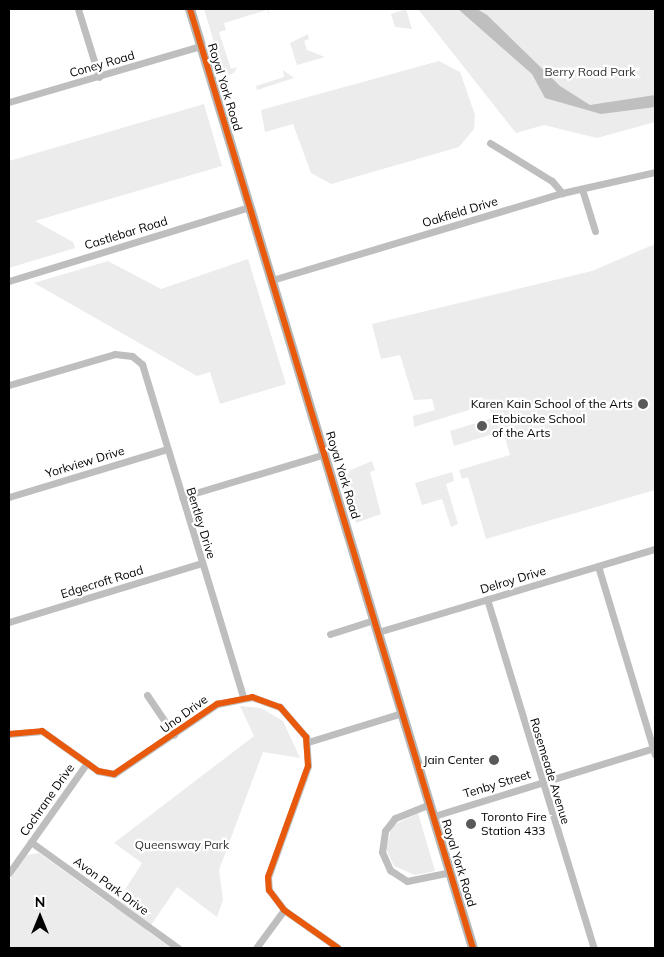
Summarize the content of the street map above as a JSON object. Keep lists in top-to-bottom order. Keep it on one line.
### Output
{"streets":{"main road":["Royal York Road"],"street":["Coney Road","Oakfield Drive","Castlebar Road","Yorkview Drive","Bentley Drive","Delroy Drive","Edgecroft Road","Uno Drive","Rosemeade Avenue","Tenby Street","Cochrane Drive","Avon Park Drive"]},"crossings":[["Coney Road","Royal York Road"],["Royal York Road","Oakfield Drive"],["Royal York Road","Castlebar Road"],["Royal York Road","Delroy Drive"],["Royal York Road","Tenby Street"],["Yorkview Drive","Bentley Drive"],["Bentley Drive","Edgecroft Road"],["Bentley Drive","Uno Drive"],["Delroy Drive","Rosemeade Avenue"],["Uno Drive","Cochrane Drive"],["Rosemeade Avenue","Tenby Street"],["Cochrane Drive","Avon Park Drive"]],"parks":["Berry Road Park","Queensway Park"],"places":["Karen Kain School of the Arts","Etobicoke School of the Arts","Jain Center","Toronto Fire Station 433"],"north":"top"}
